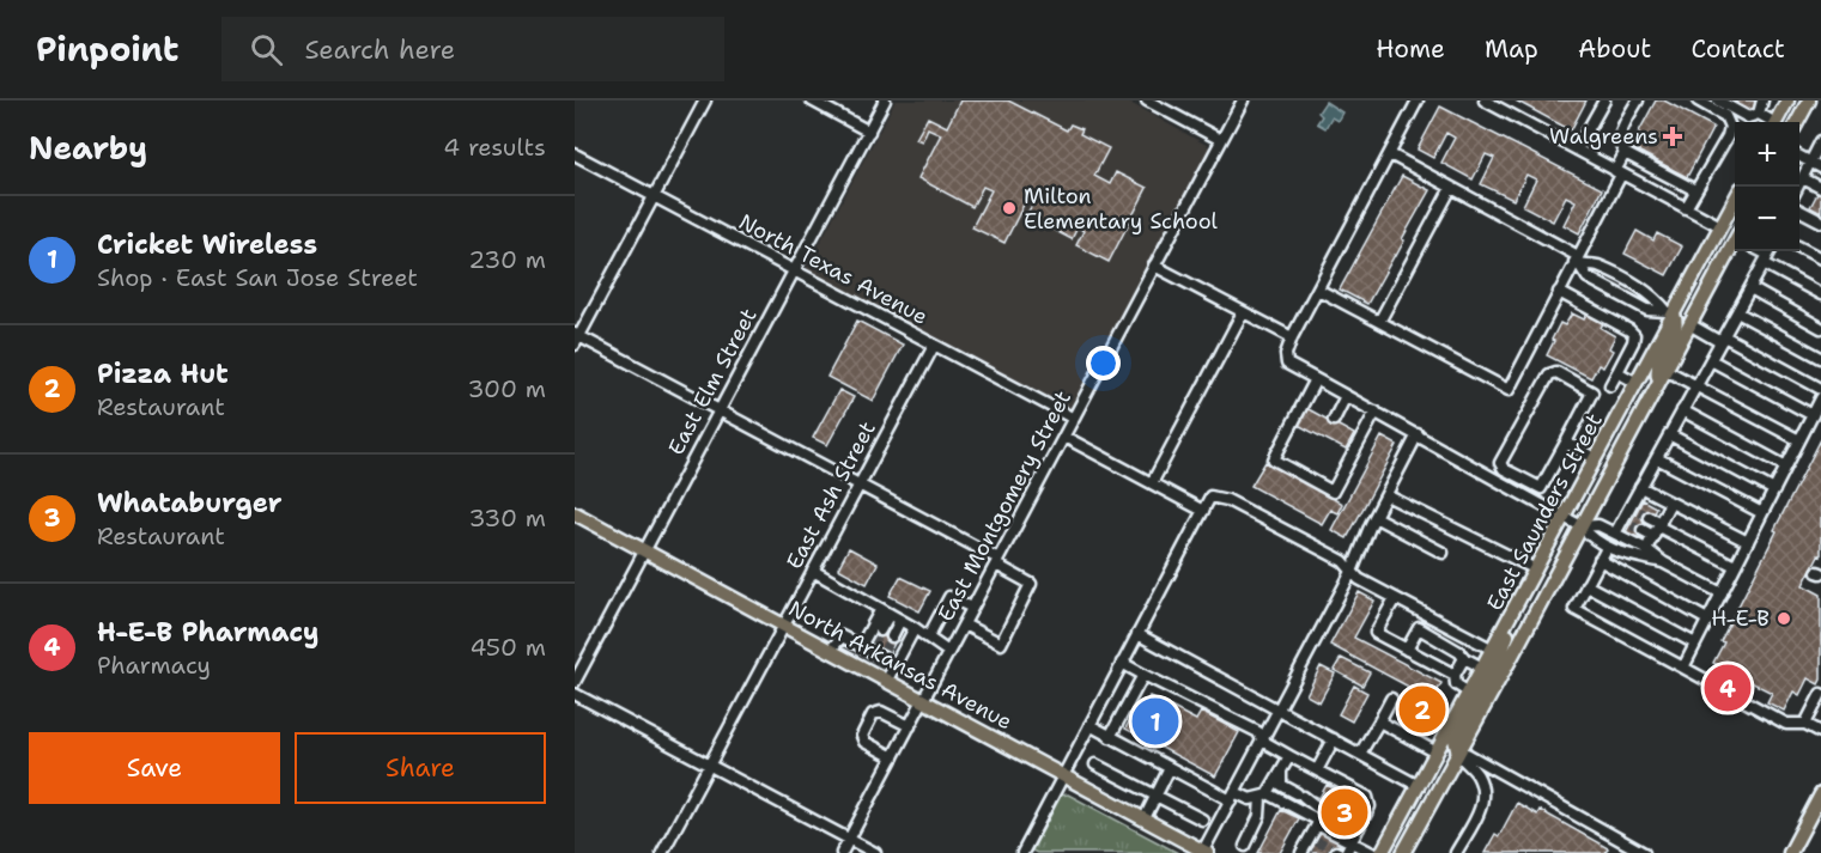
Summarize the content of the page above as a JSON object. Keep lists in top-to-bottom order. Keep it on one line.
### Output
{"streets":{"main road":["East Saunders Street","North Arkansas Avenue"],"street":["North Texas Avenue","East Elm Street","East Ash Street","East Montgomery Street"]},"crossings":[["North Texas Avenue","East Elm Street"],["North Texas Avenue","East Ash Street"],["North Texas Avenue","East Montgomery Street"],["East Elm Street","North Arkansas Avenue"],["East Ash Street","North Arkansas Avenue"],["East Montgomery Street","North Arkansas Avenue"]],"places":{"health":["Walgreens"],"other":["Milton Elementary School","H-E-B"]},"page":{"header":"Pinpoint","search":"Search here","nav":["Home","Map","About","Contact"],"heading":["Nearby","4 results"],"map_buttons":["+","−"],"list":[{"mark":"1","name":"Cricket Wireless","note":"Shop · East San Jose Street","value":"230 m"},{"mark":"2","name":"Pizza Hut","note":"Restaurant","value":"300 m"},{"mark":"3","name":"Whataburger","note":"Restaurant","value":"330 m"},{"mark":"4","name":"H-E-B Pharmacy","note":"Pharmacy","value":"450 m"}],"pins":["4","2","1","3"],"buttons":["Save","Share"]}}
